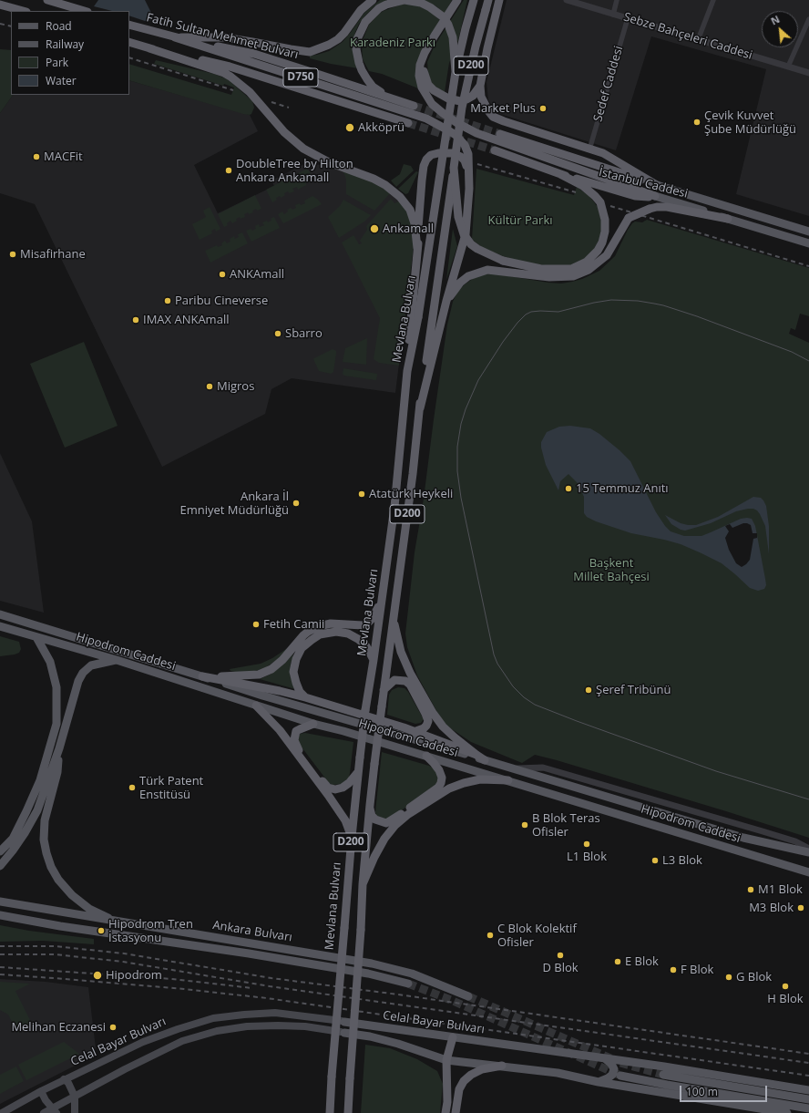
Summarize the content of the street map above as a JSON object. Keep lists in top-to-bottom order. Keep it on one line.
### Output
{"streets":{"highway":["Fatih Sultan Mehmet Bulvarı","D200","D750","İstanbul Caddesi","Mevlana Bulvarı"],"main road":["Hipodrom Caddesi","Ankara Bulvarı","Celal Bayar Bulvarı"],"street":["Sebze Bahçeleri Caddesi","Sedef Caddesi"]},"crossings":[["Fatih Sultan Mehmet Bulvarı","D750"],["Sebze Bahçeleri Caddesi","Sedef Caddesi"],["D200","Mevlana Bulvarı"]],"parks":["Karadeniz Parkı","Kültür Parkı","Başkent Millet Bahçesi"],"places":["Market Plus","Çevik Kuvvet Şube Müdürlüğü","Akköprü","MACFit","DoubleTree by Hilton Ankara Ankamall","Ankamall","Misafirhane","ANKAmall","Paribu Cineverse","IMAX ANKAmall","Sbarro","Migros","15 Temmuz Anıtı","Atatürk Heykeli","Ankara İl Emniyet Müdürlüğü","Fetih Camii","Şeref Tribünü","Türk Patent Enstitüsü","B Blok Teras Ofisler","L1 Blok","L3 Blok","M1 Blok","M3 Blok","Hipodrom Tren İstasyonu","C Blok Kolektif Ofisler","D Blok","E Blok","F Blok","Hipodrom","G Blok","H Blok","Melihan Eczanesi"],"legend":["Road","Railway","Park","Water"],"scale_bar":"100 m","north":"top left"}
